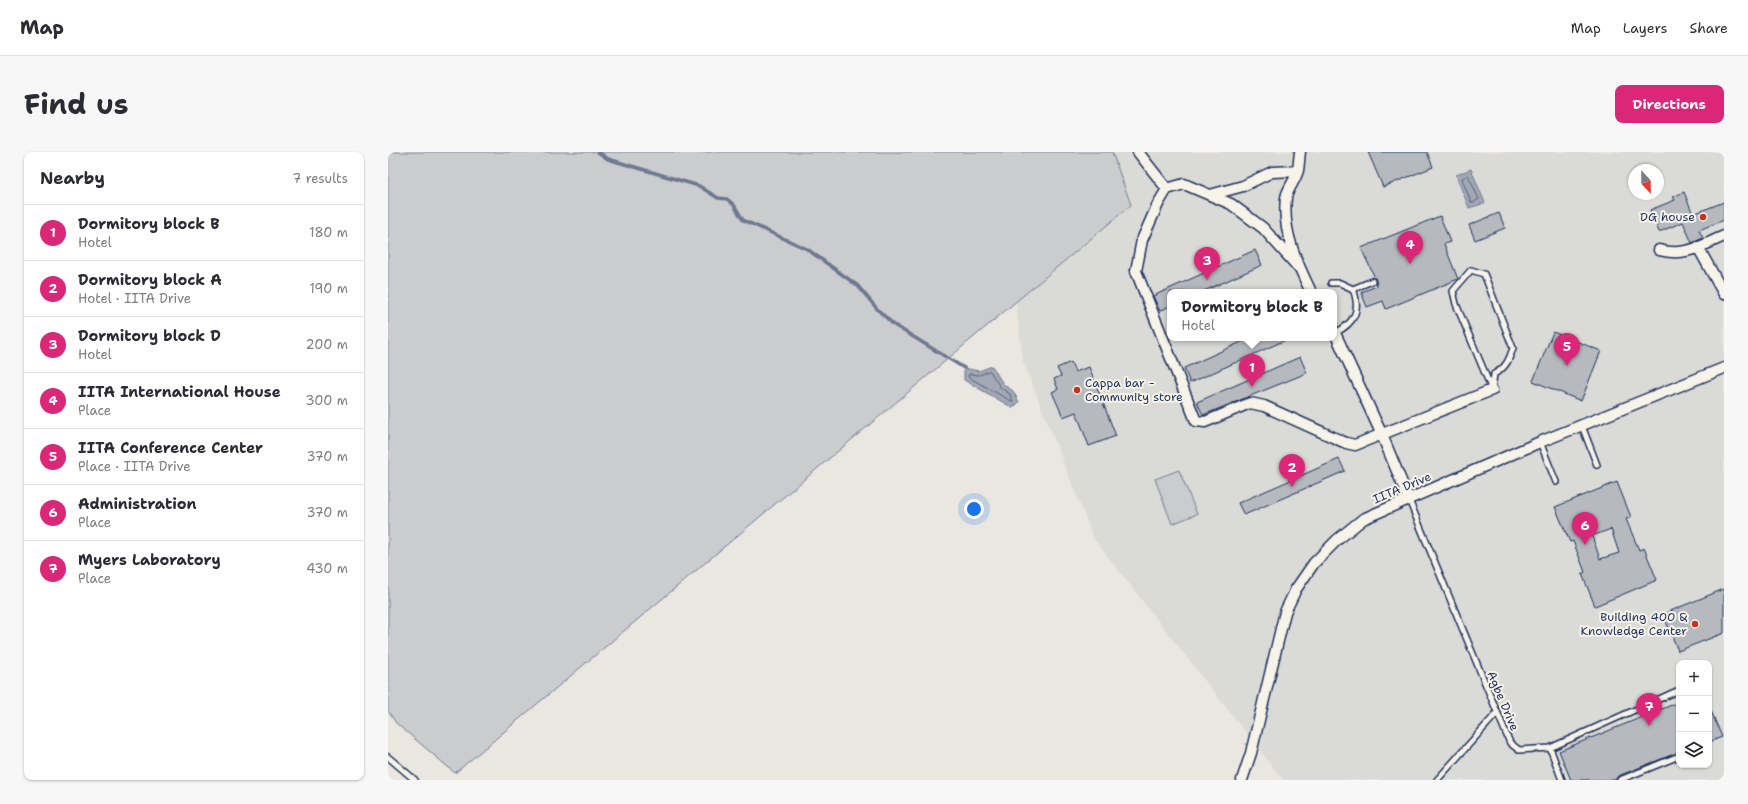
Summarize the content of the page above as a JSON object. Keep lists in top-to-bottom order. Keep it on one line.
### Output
{"streets":{"street":["IITA Drive"],"lane":["Agbe Drive"]},"crossings":[["IITA Drive","Agbe Drive"]],"places":["DG house","Cappa bar - Community store","Building 400 & Knowledge Center"],"north":"bottom","page":{"header":"Map","nav":["Map","Layers","Share"],"title":"Find us","buttons":"Directions","heading":["Nearby","7 results"],"list":[{"mark":"1","name":"Dormitory block B","note":"Hotel","value":"180 m"},{"mark":"2","name":"Dormitory block A","note":"Hotel · IITA Drive","value":"190 m"},{"mark":"3","name":"Dormitory block D","note":"Hotel","value":"200 m"},{"mark":"4","name":"IITA International House","note":"Place","value":"300 m"},{"mark":"5","name":"IITA Conference Center","note":"Place · IITA Drive","value":"370 m"},{"mark":"6","name":"Administration","note":"Place","value":"370 m"},{"mark":"7","name":"Myers Laboratory","note":"Place","value":"430 m"}],"pins":["4","3","5","1","2","6","7"],"popup":["Dormitory block B","Hotel"],"map_buttons":["+","−"]}}
